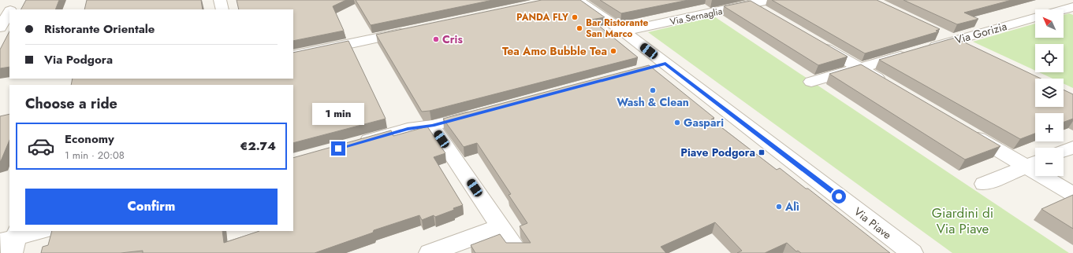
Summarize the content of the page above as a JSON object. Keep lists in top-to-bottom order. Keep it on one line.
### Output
{"streets":{"street":["Via Sernaglia","Via Gorizia","Via Piave"]},"crossings":[["Via Sernaglia","Via Piave"]],"parks":["Giardini di Via Piave"],"places":{"other":["PANDA FLY","Bar Ristorante San Marco","Cris","Tea Amo Bubble Tea","Wash & Clean","Gaspari","Alì"],"transit":["Piave Podgora"]},"north":"top left","page":{"map_buttons":["+","−"],"banner":["Ristorante Orientale","Via Podgora"],"heading":"Choose a ride","bubble":"1 min","list":[{"name":"Economy","note":"1 min · 20:08","value":"€2.74"}],"buttons":"Confirm"}}
